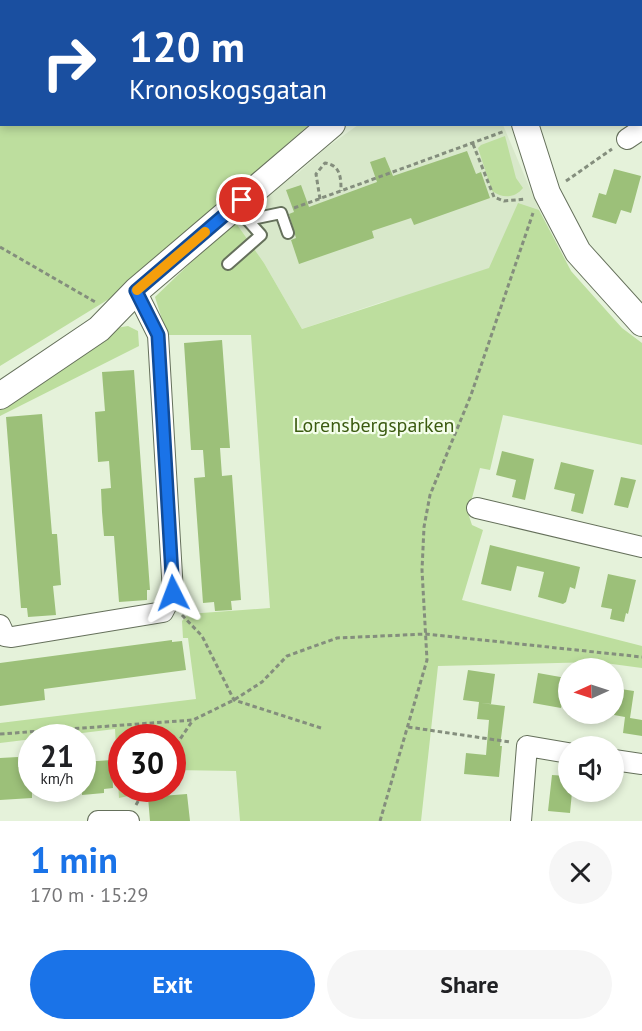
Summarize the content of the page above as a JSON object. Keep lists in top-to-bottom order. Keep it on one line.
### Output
{"parks":["Lorensbergsparken"],"north":"left","page":{"turn":["120 m","Kronoskogsgatan"],"speed":"21 km/h","limit":"30","heading":["1 min","170 m · 15:29"],"buttons":["Exit","Share"]}}
